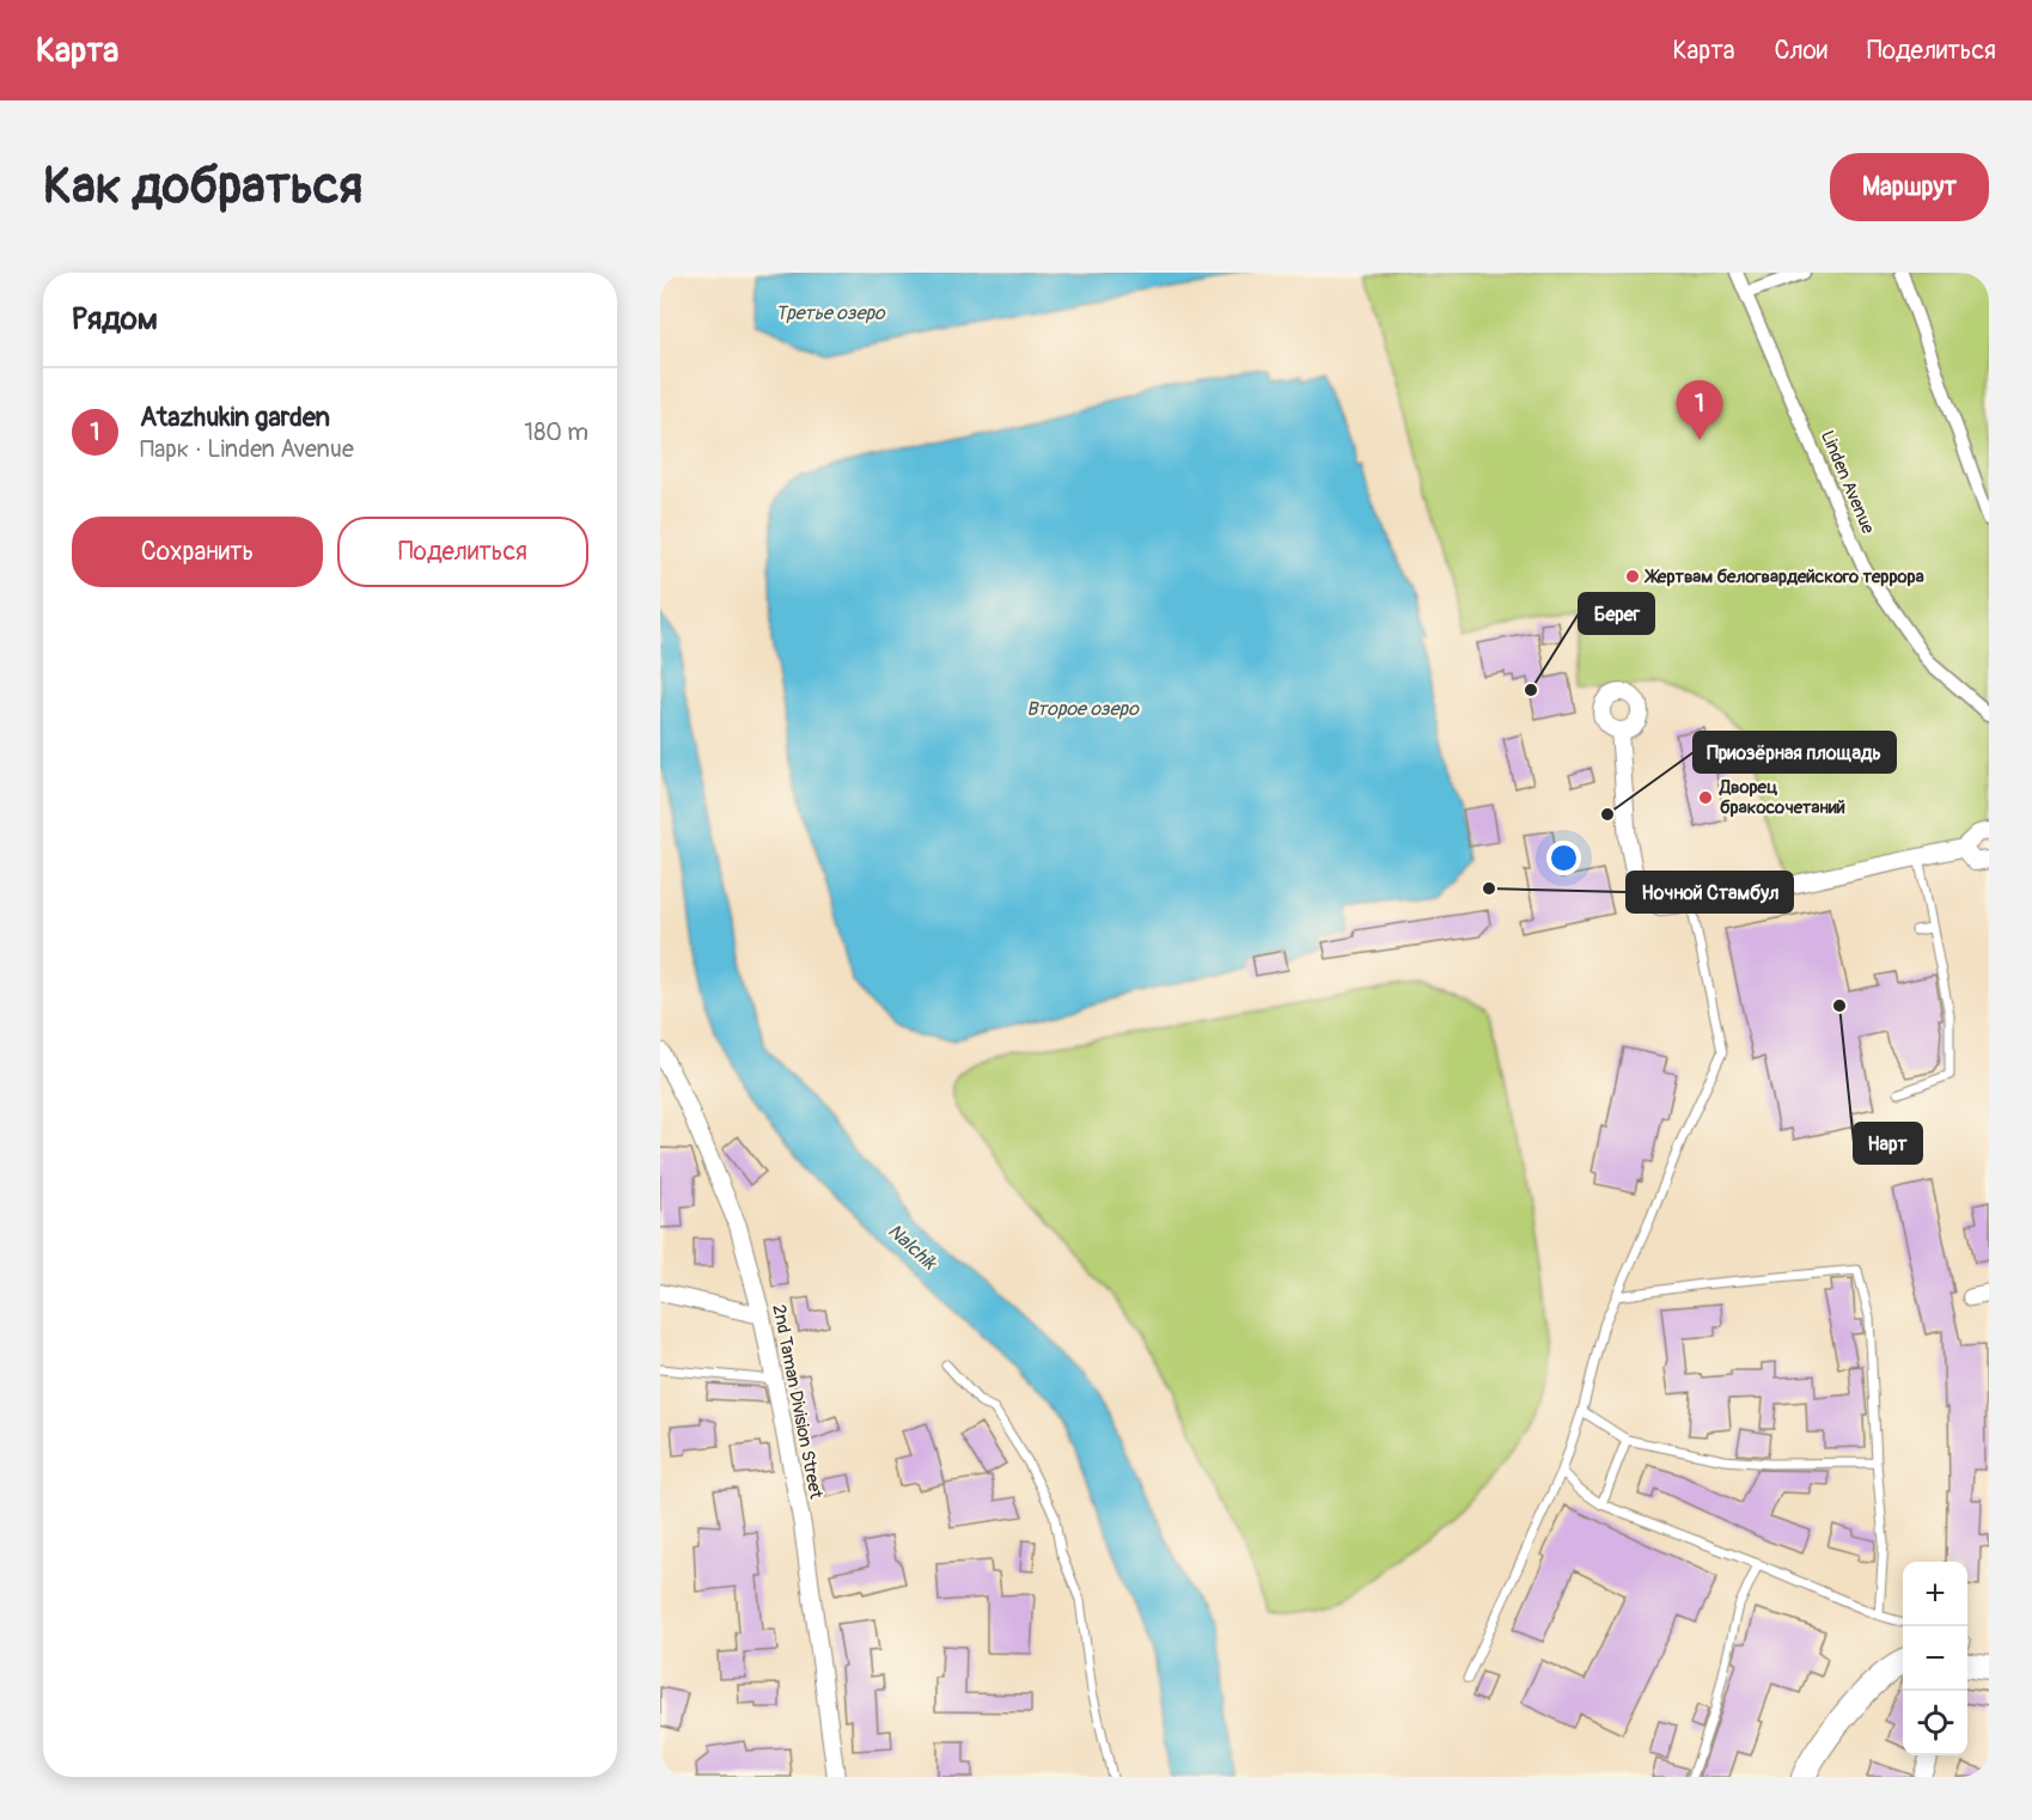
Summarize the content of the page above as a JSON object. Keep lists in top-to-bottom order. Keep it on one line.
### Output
{"streets":{"street":["Linden Avenue","2nd Taman Division Street"]},"water":["Третье озеро","Второе озеро","Nalchik"],"places":["Жертвам белогвардейского террора","Берег","Дворец бракосочетаний","Приозёрная площадь","Ночной Стамбул","Нарт"],"page":{"header":"Карта","nav":["Карта","Слои","Поделиться"],"buttons":["Маршрут",["Сохранить","Поделиться"]],"title":"Как добраться","heading":"Рядом","list":[{"mark":"1","name":"Atazhukin garden","note":"Парк · Linden Avenue","value":"180 m"}],"pins":"1","map_buttons":["+","−"]}}
